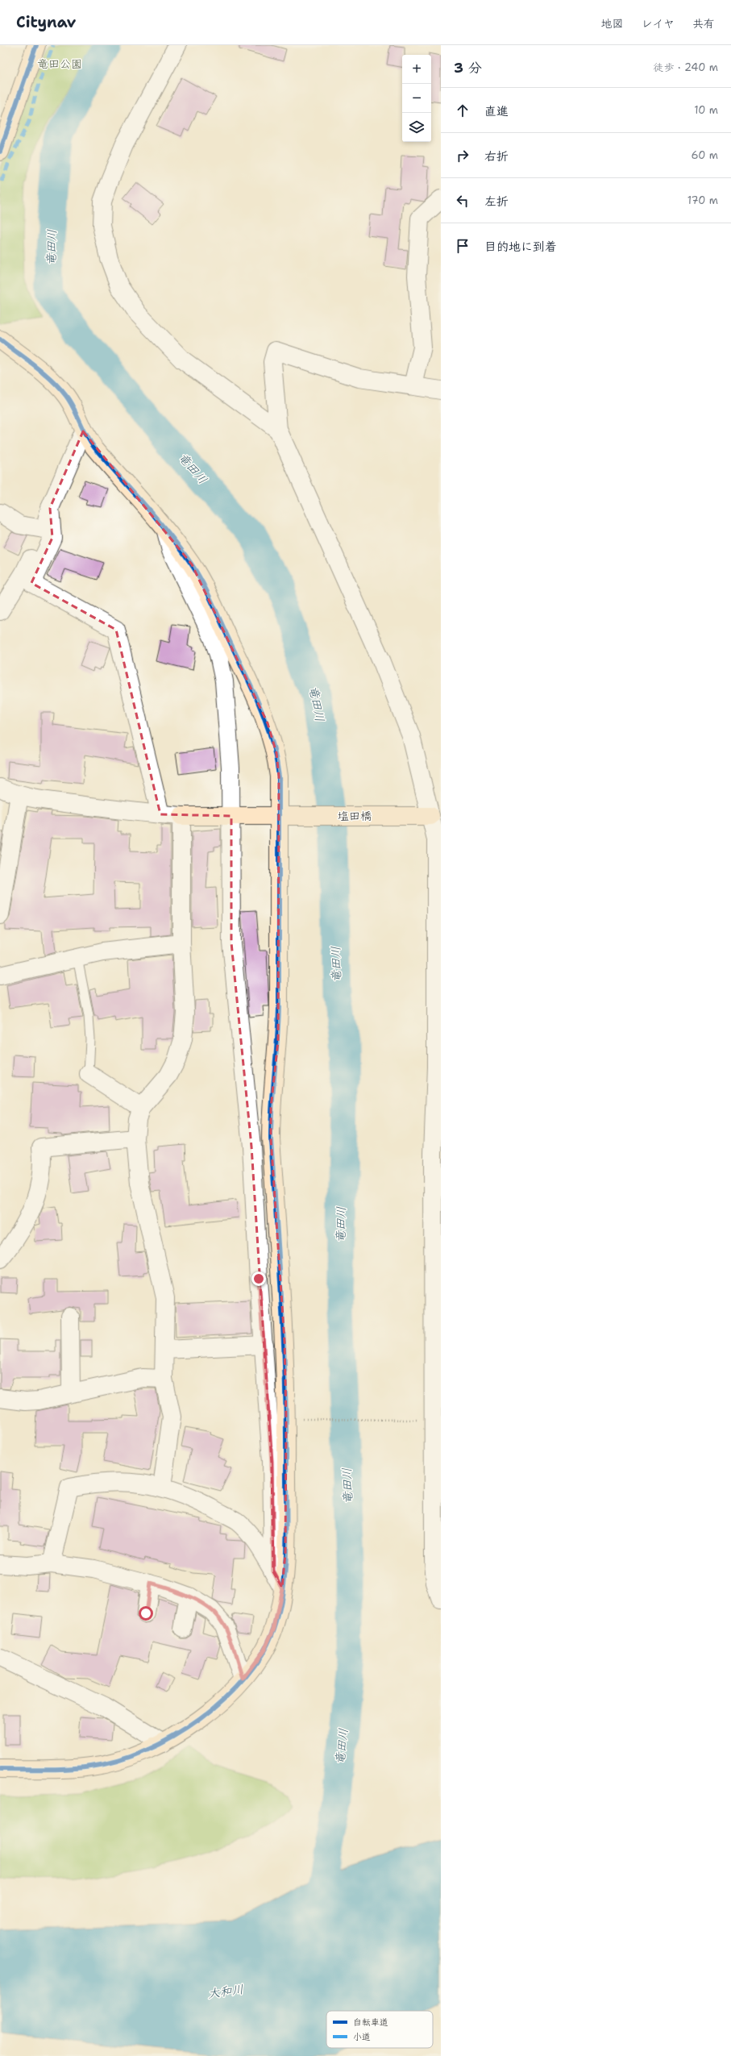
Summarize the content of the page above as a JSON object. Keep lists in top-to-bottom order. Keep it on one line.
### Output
{"streets":{"street":["塩田橋"]},"water":["竜田川","大和川"],"parks":["竜田公園"],"legend":["自転車道","小道"],"page":{"header":"Citynav","nav":["地図","レイヤ","共有"],"heading":["3 分","徒歩 · 240 m"],"map_buttons":["+","−"],"list":[["直進","10 m"],["右折","60 m"],["左折","170 m"],"目的地に到着"]}}
